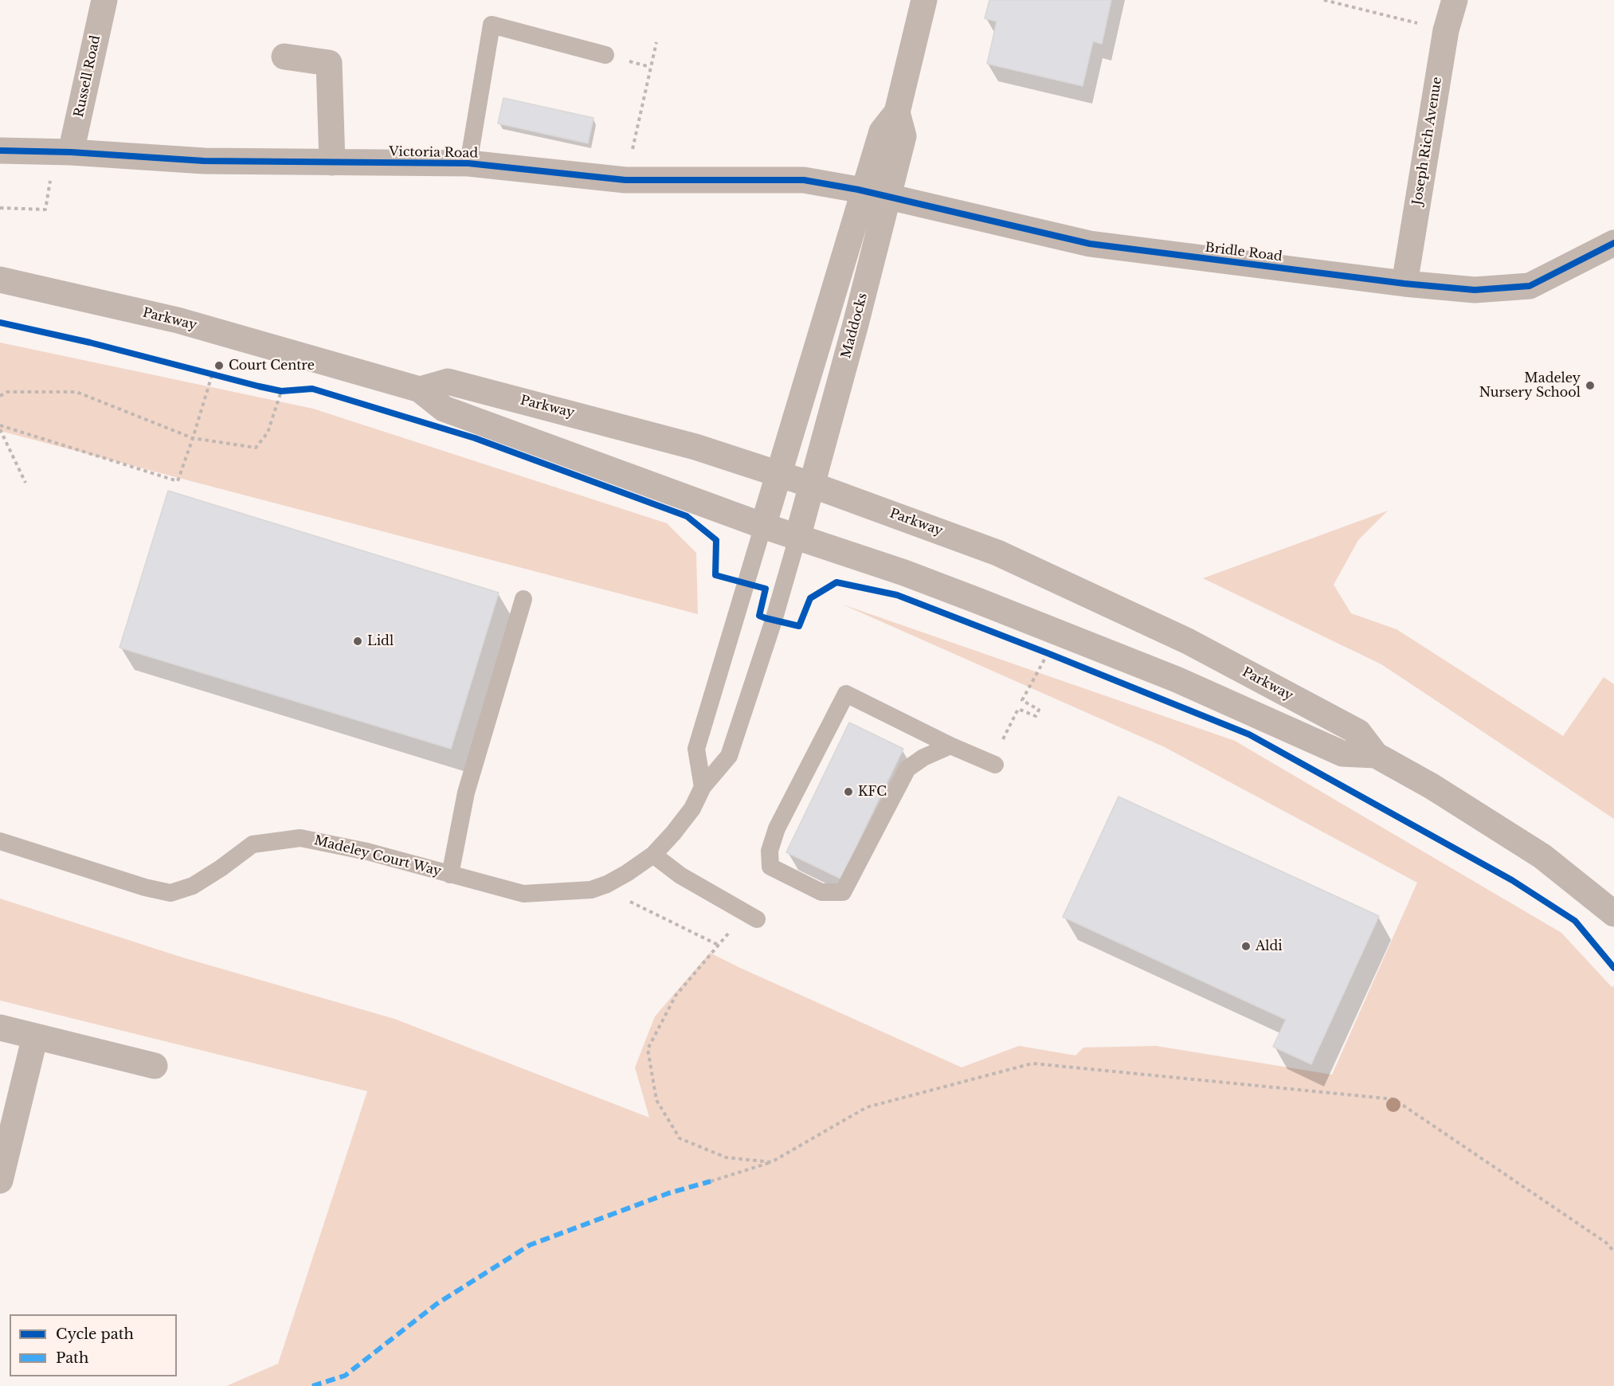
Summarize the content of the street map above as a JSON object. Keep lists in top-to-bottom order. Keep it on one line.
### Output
{"streets":{"street":["Russell Road","Joseph Rich Avenue","Victoria Road","Bridle Road","Parkway","Maddocks"],"lane":["Madeley Court Way"]},"crossings":[["Russell Road","Victoria Road"],["Joseph Rich Avenue","Bridle Road"],["Victoria Road","Bridle Road"],["Victoria Road","Maddocks"],["Bridle Road","Maddocks"],["Parkway","Maddocks"],["Parkway","Madeley Court Way"],["Maddocks","Madeley Court Way"]],"places":["Court Centre","Madeley Nursery School","Lidl","KFC","Aldi"],"legend":["Cycle path","Path"]}
